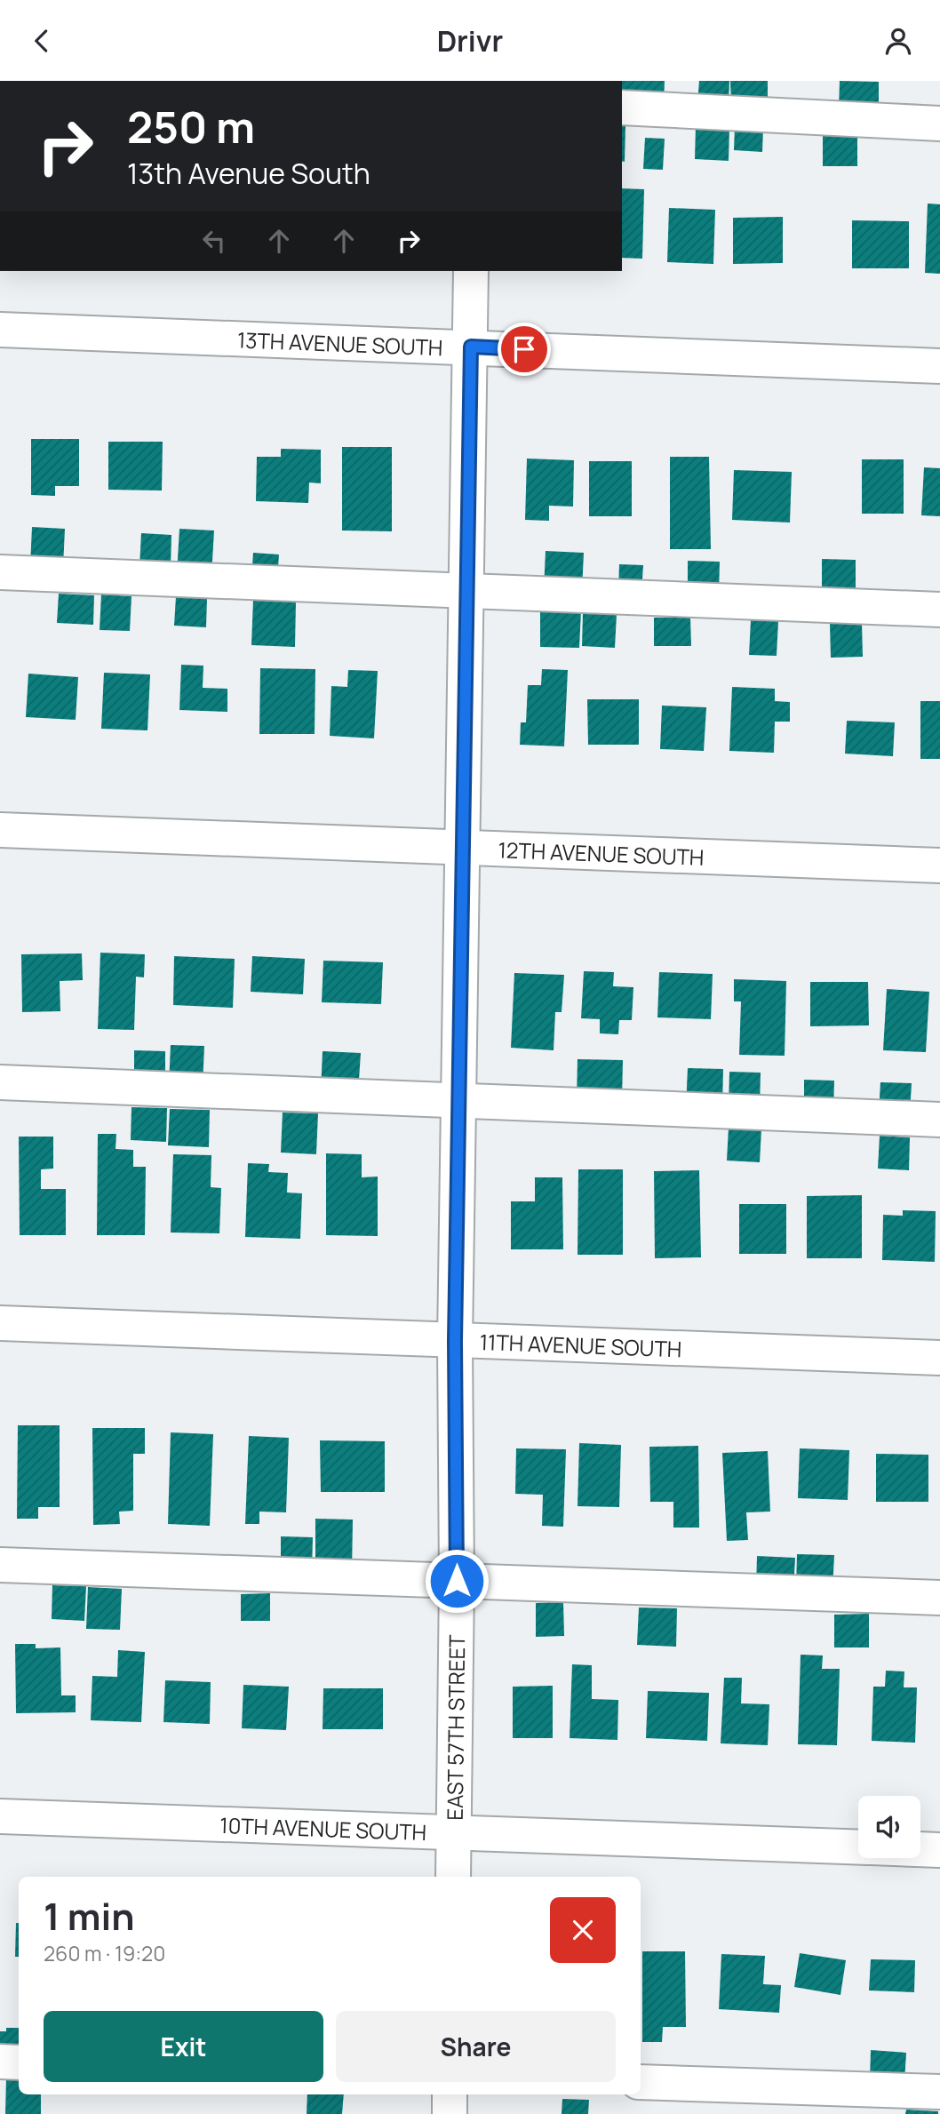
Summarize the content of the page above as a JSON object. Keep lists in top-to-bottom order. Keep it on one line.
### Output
{"streets":{"street":["13TH AVENUE SOUTH","12TH AVENUE SOUTH","11TH AVENUE SOUTH","EAST 57TH STREET","10TH AVENUE SOUTH"]},"crossings":[["13TH AVENUE SOUTH","EAST 57TH STREET"],["12TH AVENUE SOUTH","EAST 57TH STREET"],["11TH AVENUE SOUTH","EAST 57TH STREET"],["EAST 57TH STREET","10TH AVENUE SOUTH"]],"page":{"header":"Drivr","turn":["250 m","13th Avenue South"],"heading":["1 min","260 m · 19:20"],"buttons":["Exit","Share"]}}
